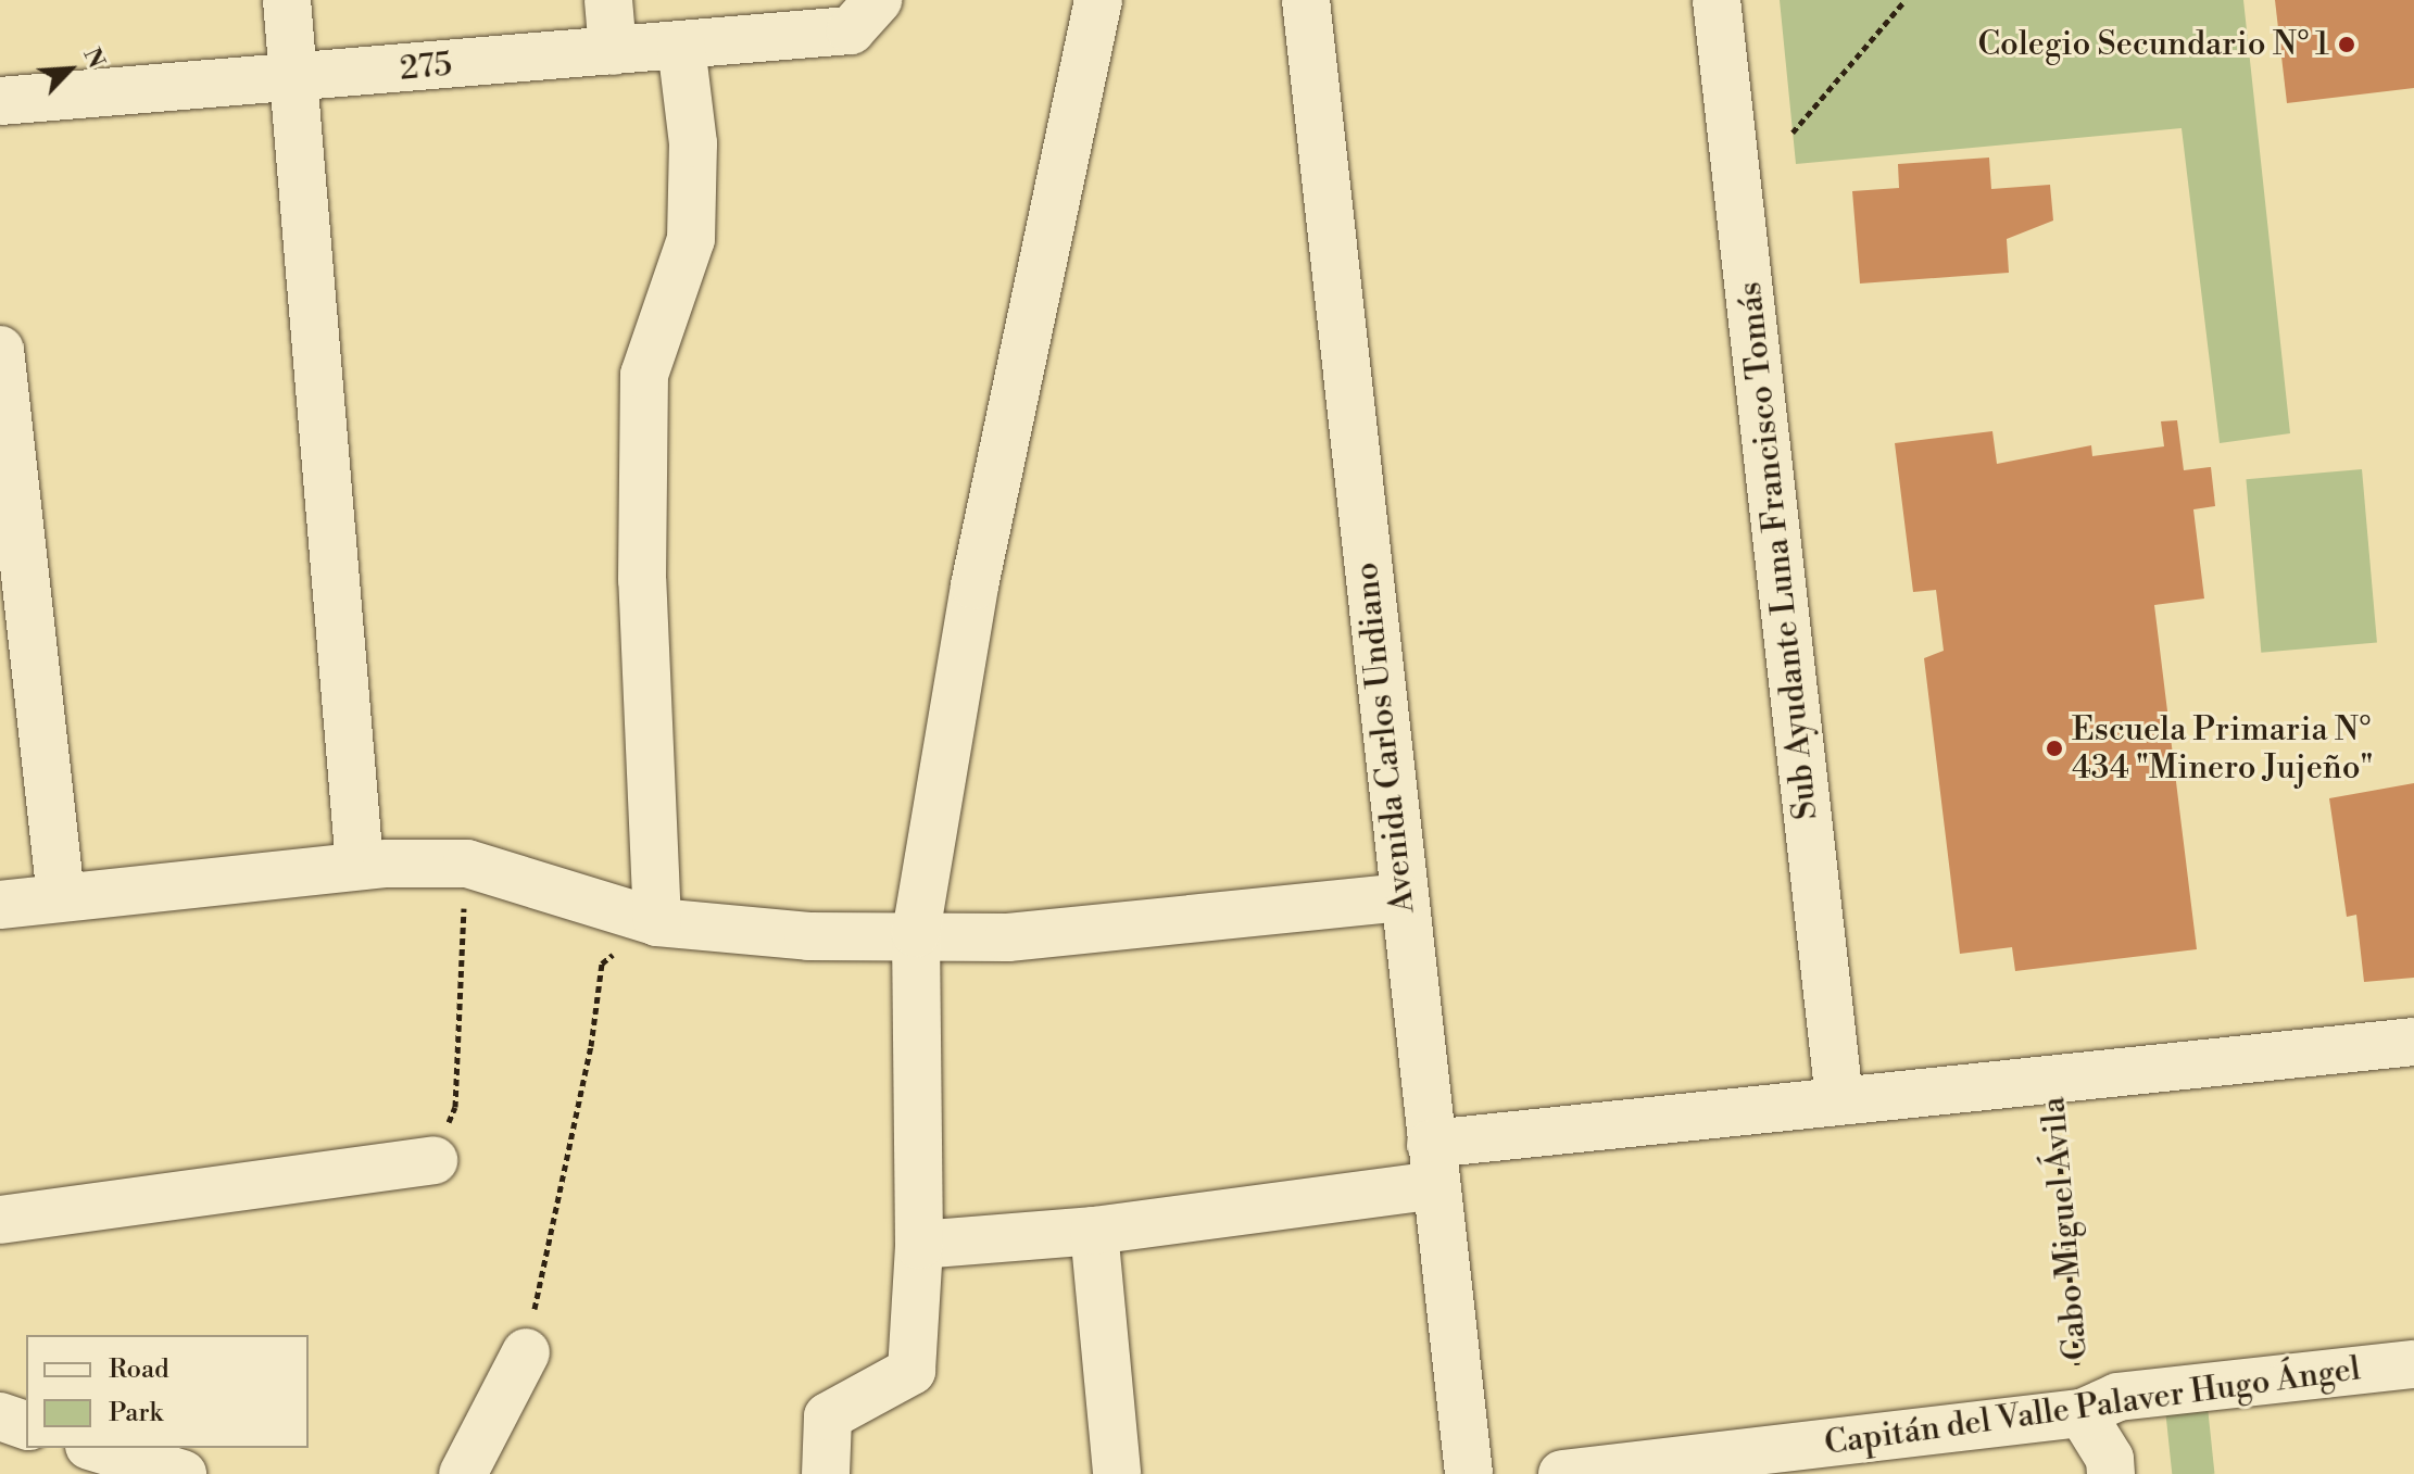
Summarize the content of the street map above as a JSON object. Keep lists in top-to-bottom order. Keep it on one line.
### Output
{"streets":{"street":["275","Sub Ayudante Luna Francisco Tomás","Avenida Carlos Undiano","Capitán del Valle Palaver Hugo Ángel"],"path":["Cabo Miguel Ávila"]},"crossings":[["Cabo Miguel Ávila","Capitán del Valle Palaver Hugo Ángel"]],"places":["Colegio Secundario N° 1","Escuela Primaria N° 434 \"Minero Jujeño\""],"legend":["Road","Park"],"north":"top right"}
